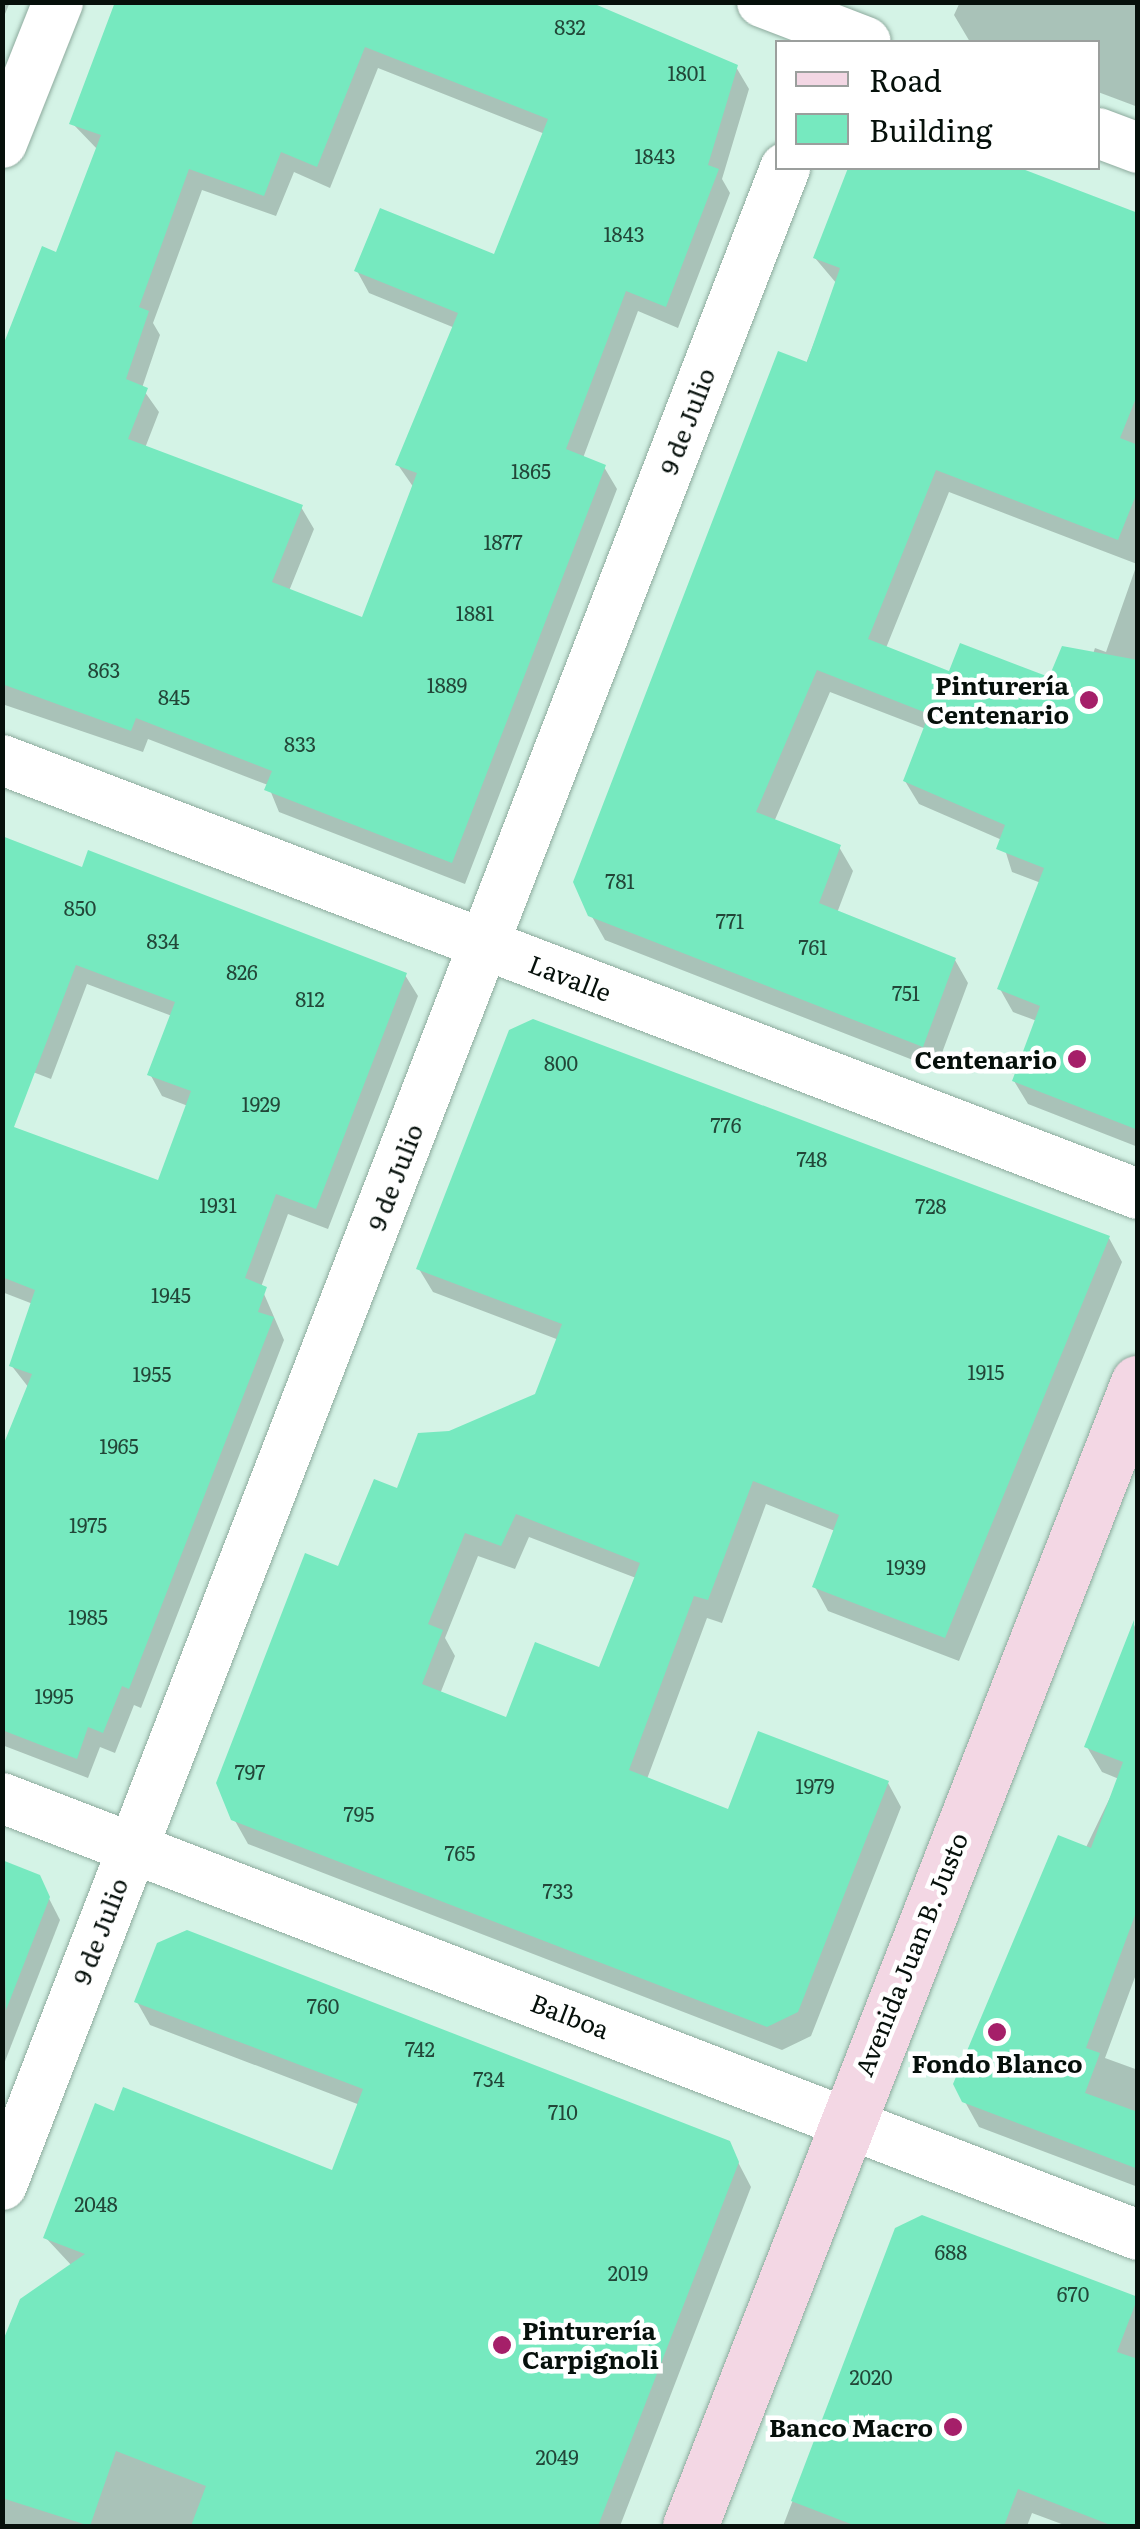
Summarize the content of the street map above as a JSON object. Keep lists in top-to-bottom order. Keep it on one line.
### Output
{"streets":{"main road":["Avenida Juan B. Justo"],"street":["9 de Julio","Lavalle","Balboa"]},"crossings":[["9 de Julio","Lavalle"],["9 de Julio","Balboa"],["Avenida Juan B. Justo","Balboa"]],"places":["Pinturería Centenario","Centenario","Fondo Blanco","Pinturería Carpignoli","Banco Macro"],"house_numbers":["832","1801","1843","1843","1865","1877","1881","863","1889","845","833","781","850","771","834","761","826","751","812","800","1929","776","748","1931","728","1945","1915","1955","1965","1975","1939","1985","1995","797","1979","795","765","733","760","742","734","710","2048","688","2019","670","2020","2049"],"legend":["Road","Building"]}
